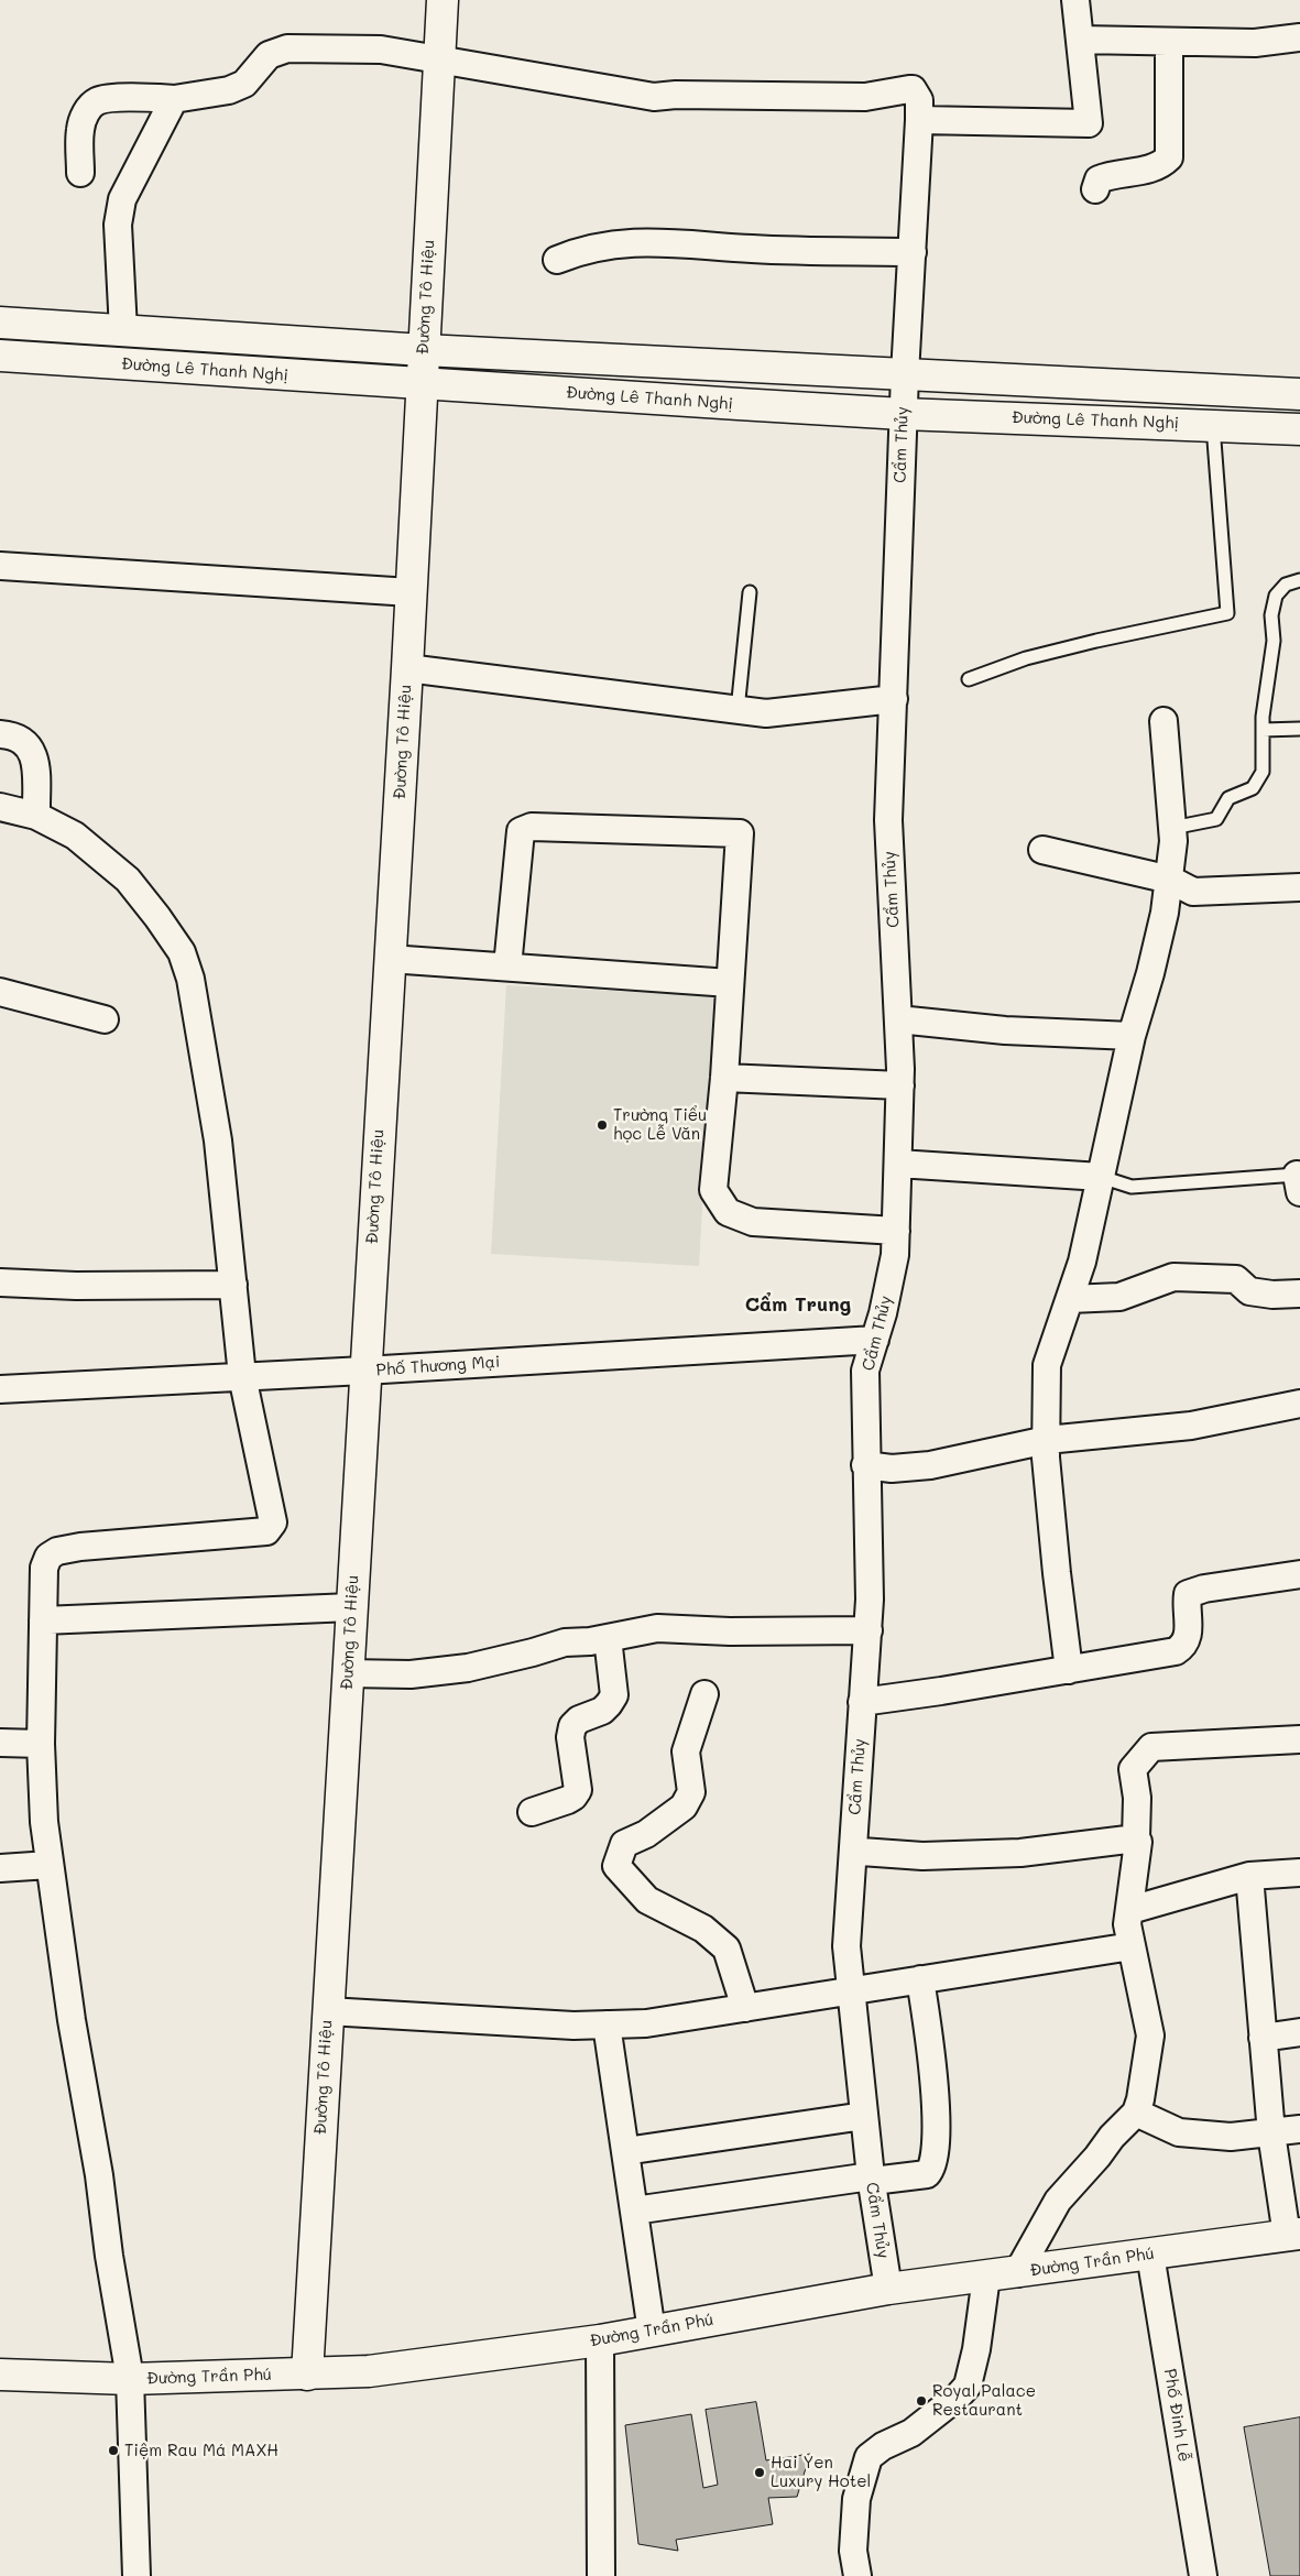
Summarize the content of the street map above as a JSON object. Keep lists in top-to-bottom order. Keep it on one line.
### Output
{"streets":{"main road":["Đường Tô Hiệu","Đường Lê Thanh Nghị","Đường Trần Phú"],"street":["Cẩm Thủy","Phố Thương Mại","Phố Đinh Lễ"]},"crossings":[["Đường Tô Hiệu","Đường Lê Thanh Nghị"],["Đường Tô Hiệu","Cẩm Thủy"],["Đường Tô Hiệu","Phố Thương Mại"],["Đường Tô Hiệu","Đường Trần Phú"],["Đường Lê Thanh Nghị","Cẩm Thủy"],["Cẩm Thủy","Phố Thương Mại"],["Cẩm Thủy","Đường Trần Phú"],["Đường Trần Phú","Phố Đinh Lễ"]],"districts":["Cẩm Trung"],"places":["Trường Tiểu học Lễ Văn","Royal Palace Restaurant","Tiệm Rau Má MAXH","Hai Yen Luxury Hotel"]}
